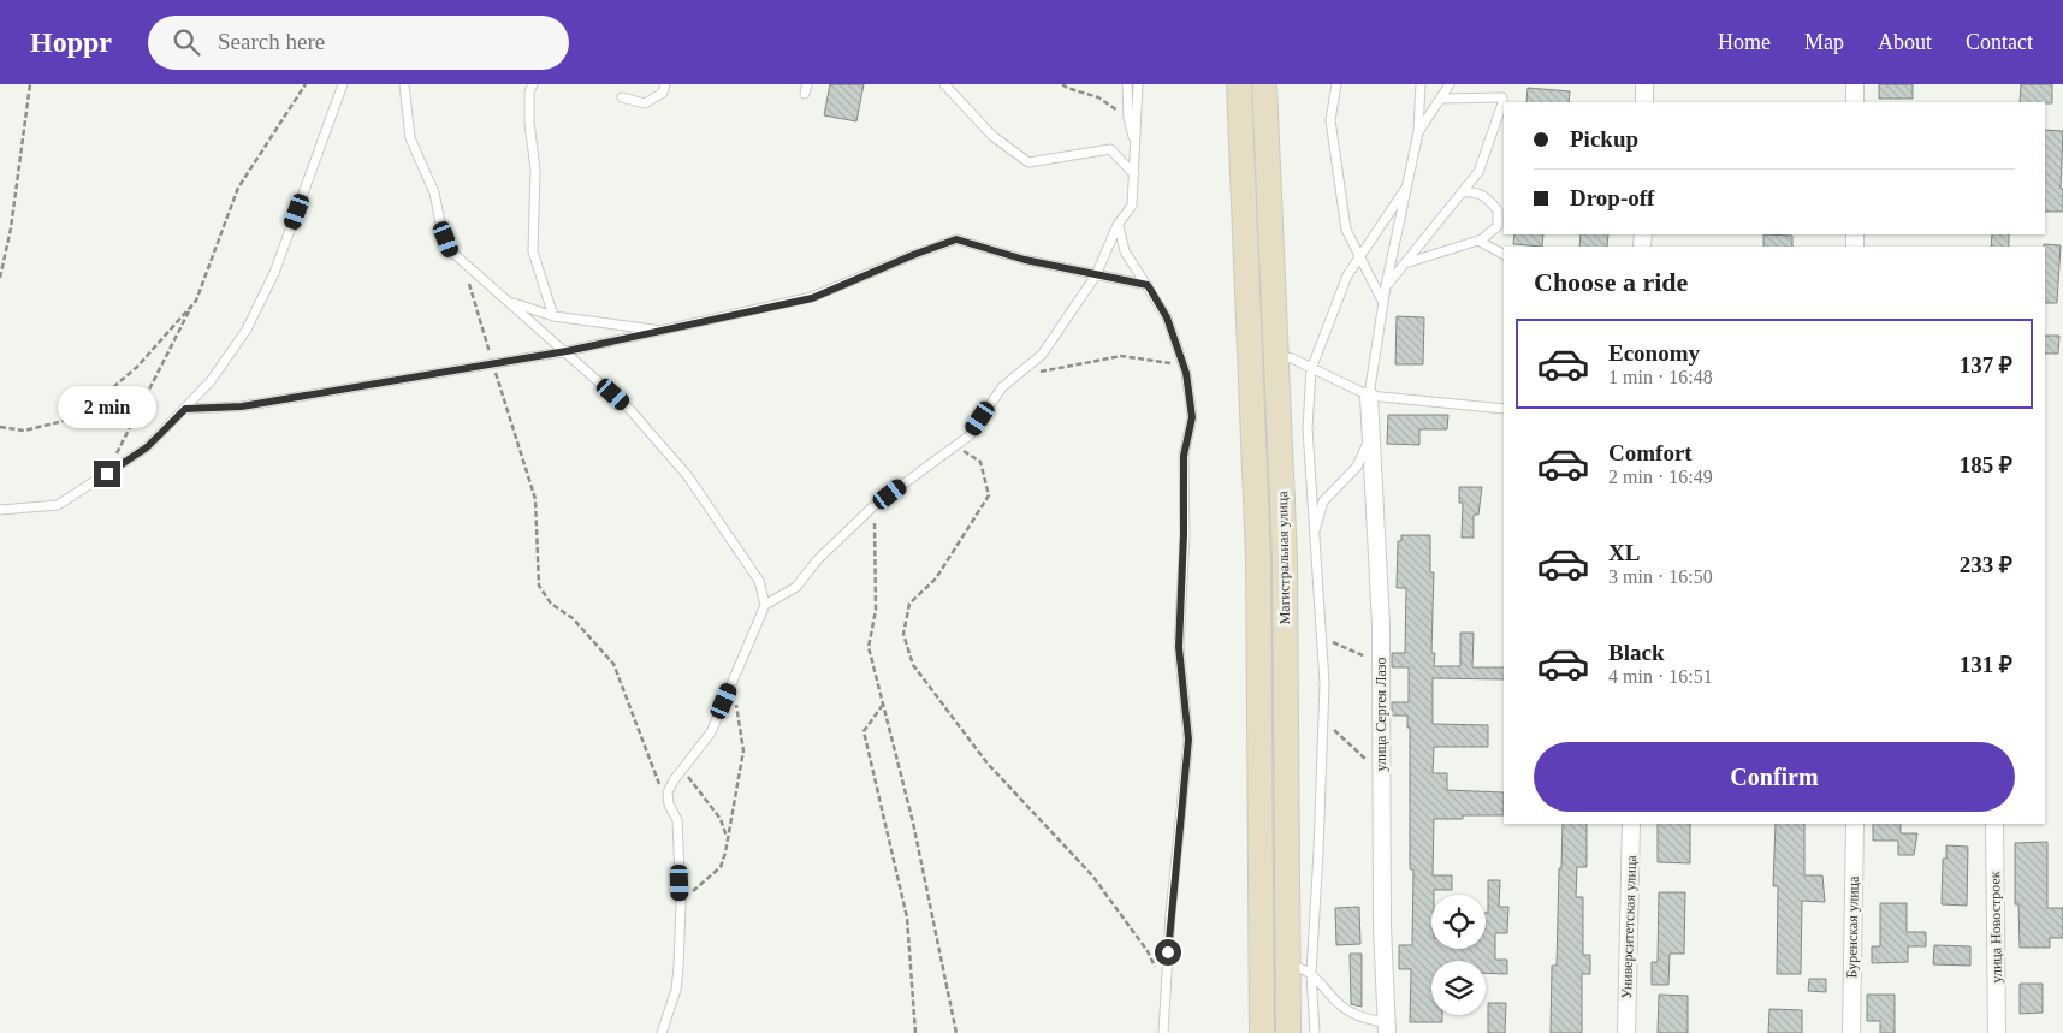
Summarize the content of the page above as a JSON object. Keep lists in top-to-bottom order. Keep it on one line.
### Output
{"streets":{"main road":["Магистральная улица"],"street":["улица Сергея Лазо","Университетская улица","Буренская улица","улица Новостроек"]},"page":{"header":"Hoppr","search":"Search here","nav":["Home","Map","About","Contact"],"banner":["Pickup","Drop-off"],"heading":"Choose a ride","list":[{"name":"Economy","note":"1 min · 16:48","value":"137 ₽"},{"name":"Comfort","note":"2 min · 16:49","value":"185 ₽"},{"name":"XL","note":"3 min · 16:50","value":"233 ₽"},{"name":"Black","note":"4 min · 16:51","value":"131 ₽"}],"bubble":"2 min","buttons":"Confirm"}}
